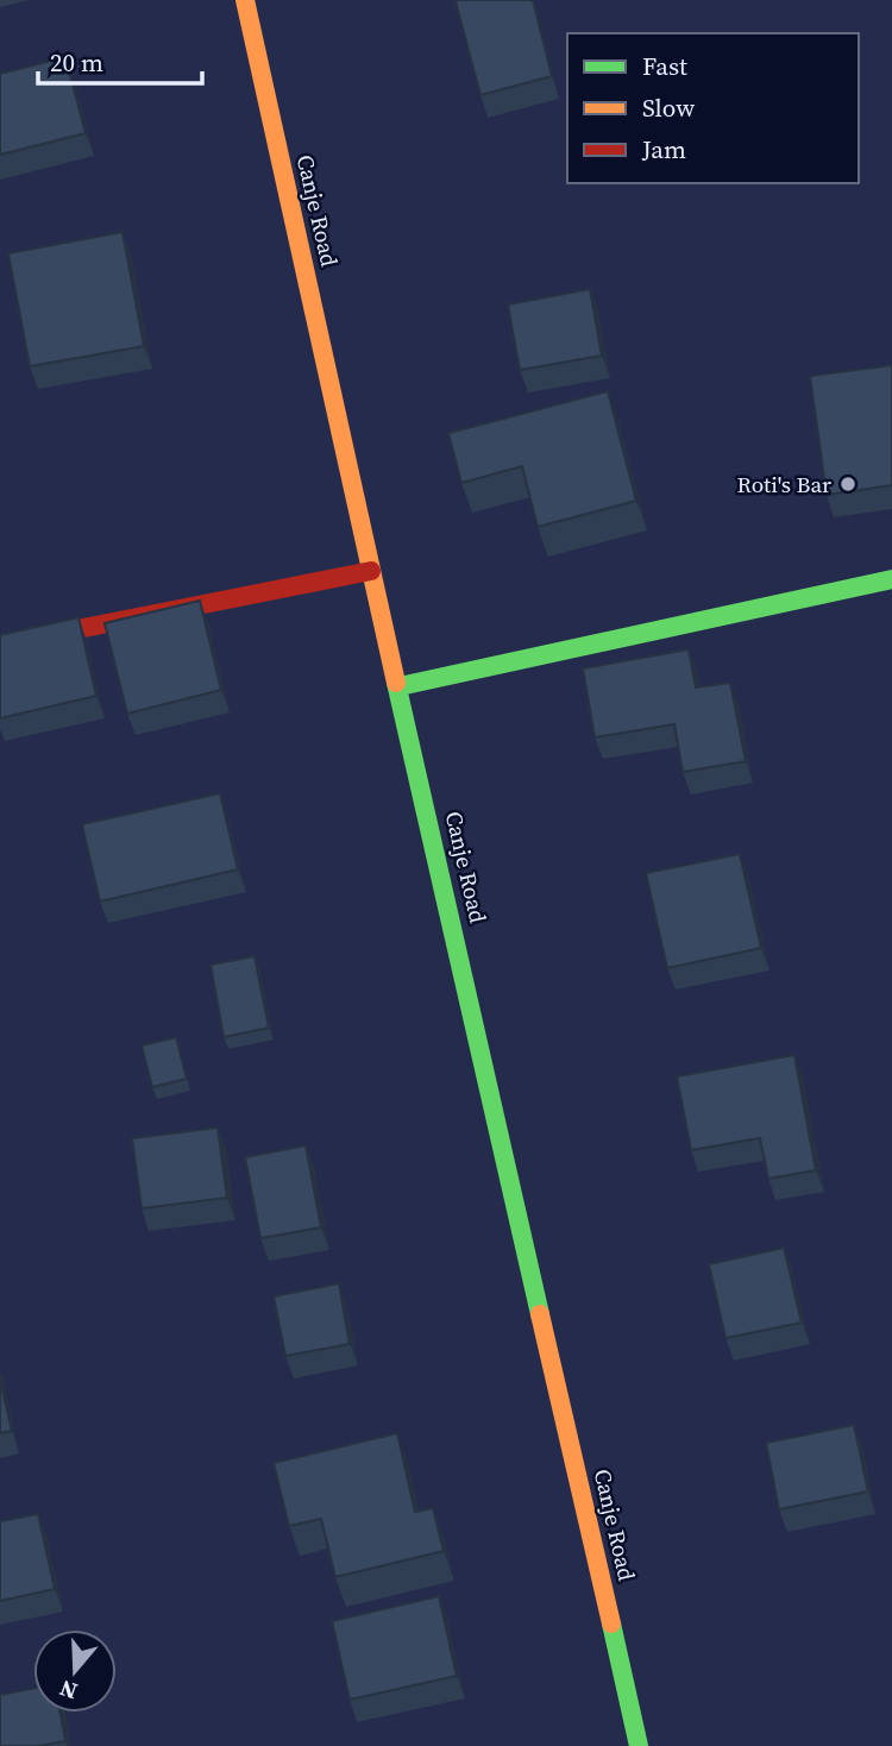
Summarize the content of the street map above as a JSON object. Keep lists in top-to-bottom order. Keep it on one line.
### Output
{"streets":{"street":["Canje Road"]},"places":["Roti's Bar"],"legend":["Fast","Slow","Jam"],"scale_bar":"20 m","north":"bottom"}
